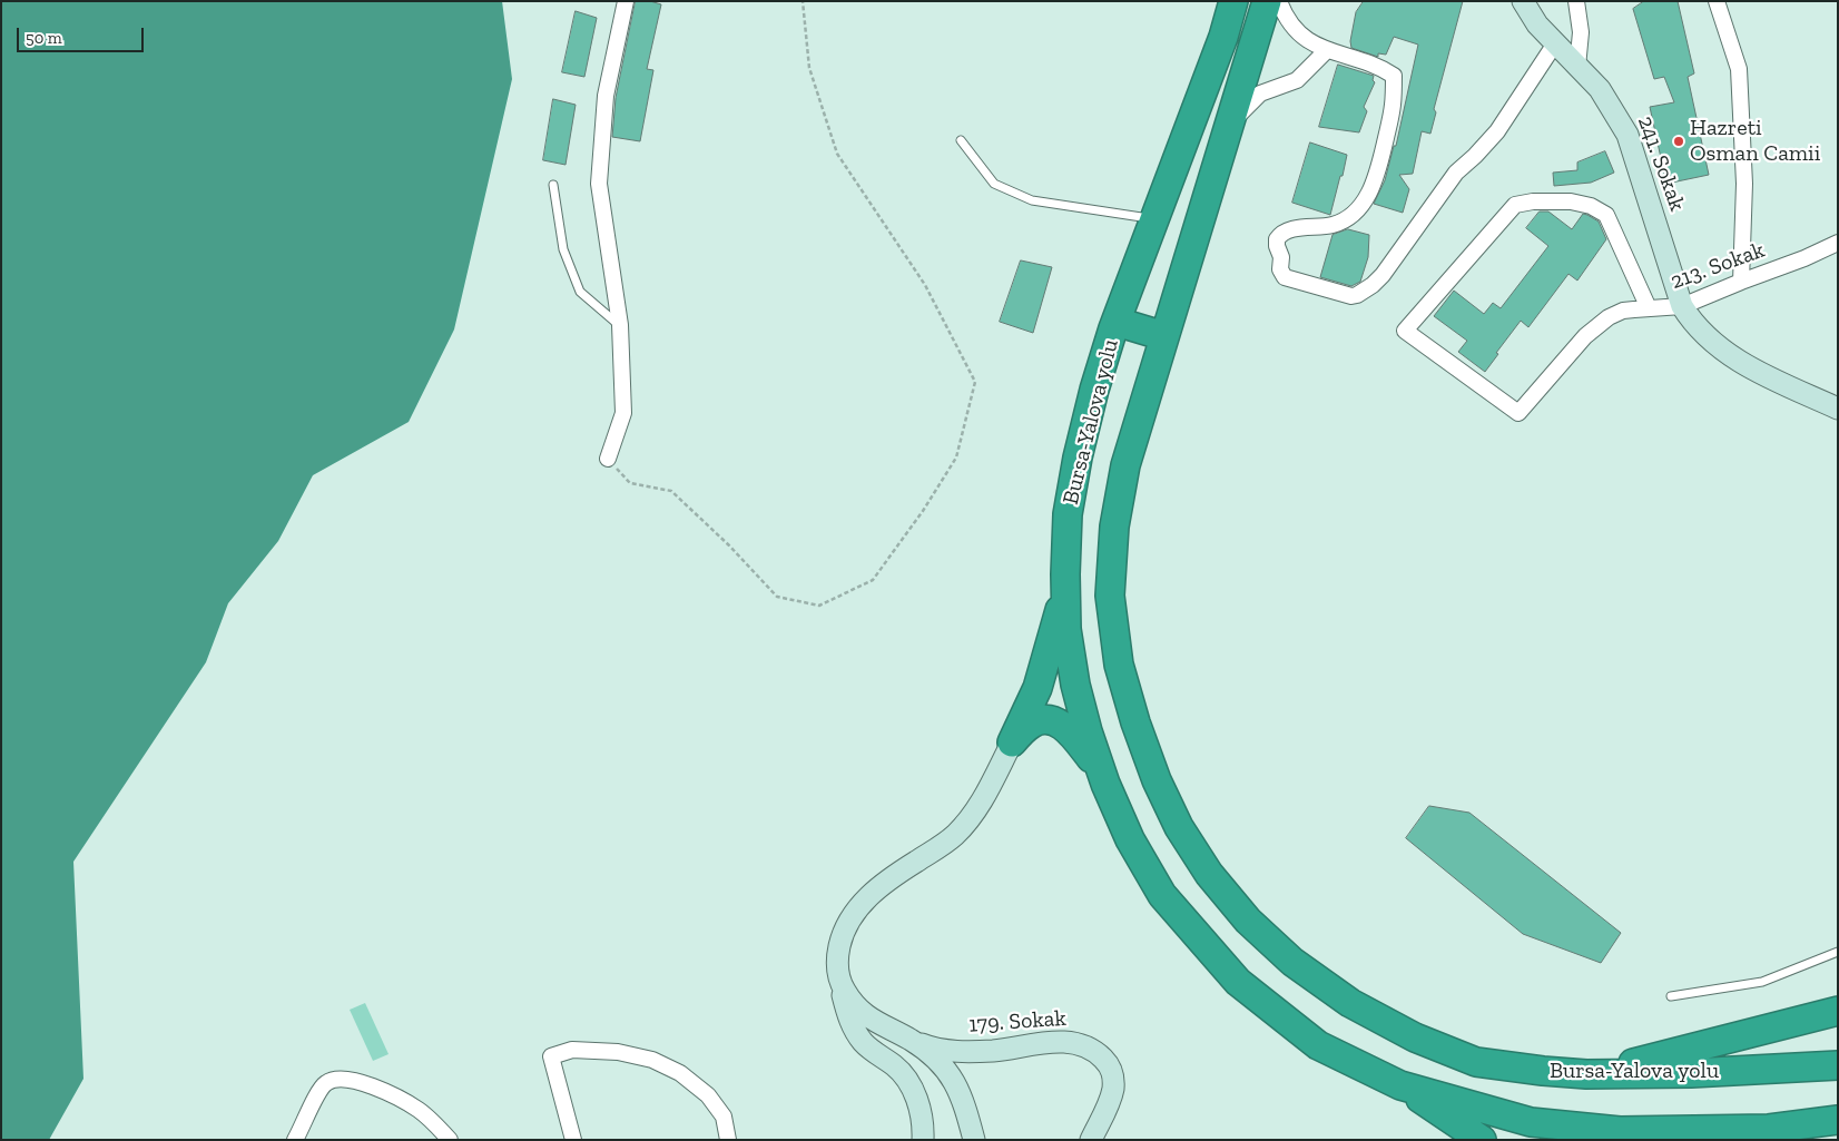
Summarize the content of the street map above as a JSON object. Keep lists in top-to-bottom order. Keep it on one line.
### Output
{"streets":{"highway":["Bursa-Yalova yolu"],"street":["241. Sokak","213. Sokak","179. Sokak"]},"crossings":[["241. Sokak","213. Sokak"]],"places":["Hazreti Osman Camii"],"scale_bar":"50 m"}
